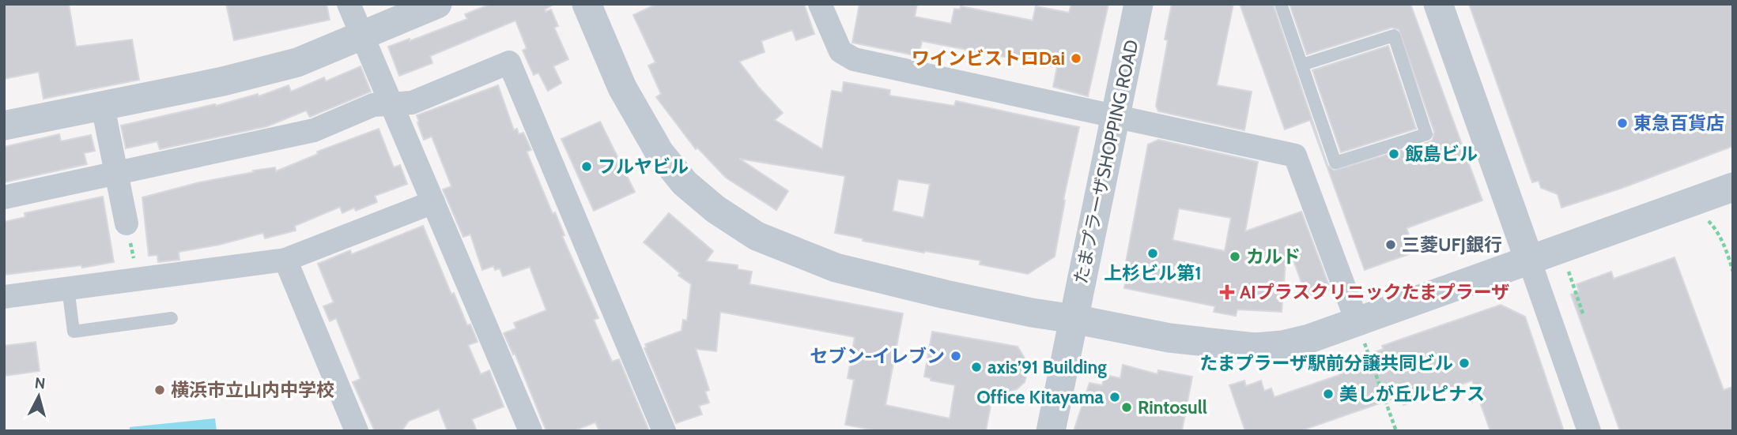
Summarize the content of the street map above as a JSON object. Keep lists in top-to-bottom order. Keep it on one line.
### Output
{"streets":{"street":["たまプラーザSHOPPING ROAD"]},"places":{"other":["ワインビストロDai","東急百貨店","飯島ビル","フルヤビル","三菱UFJ銀行","上杉ビル第1","カルド","セブン-イレブン","たまプラーザ駅前分譲共同ビル","axis’91 Building","横浜市立山内中学校","美しが丘ルピナス","Office Kitayama","Rintosull"],"health":["AIプラスクリニックたまプラーザ"]},"north":"top"}
